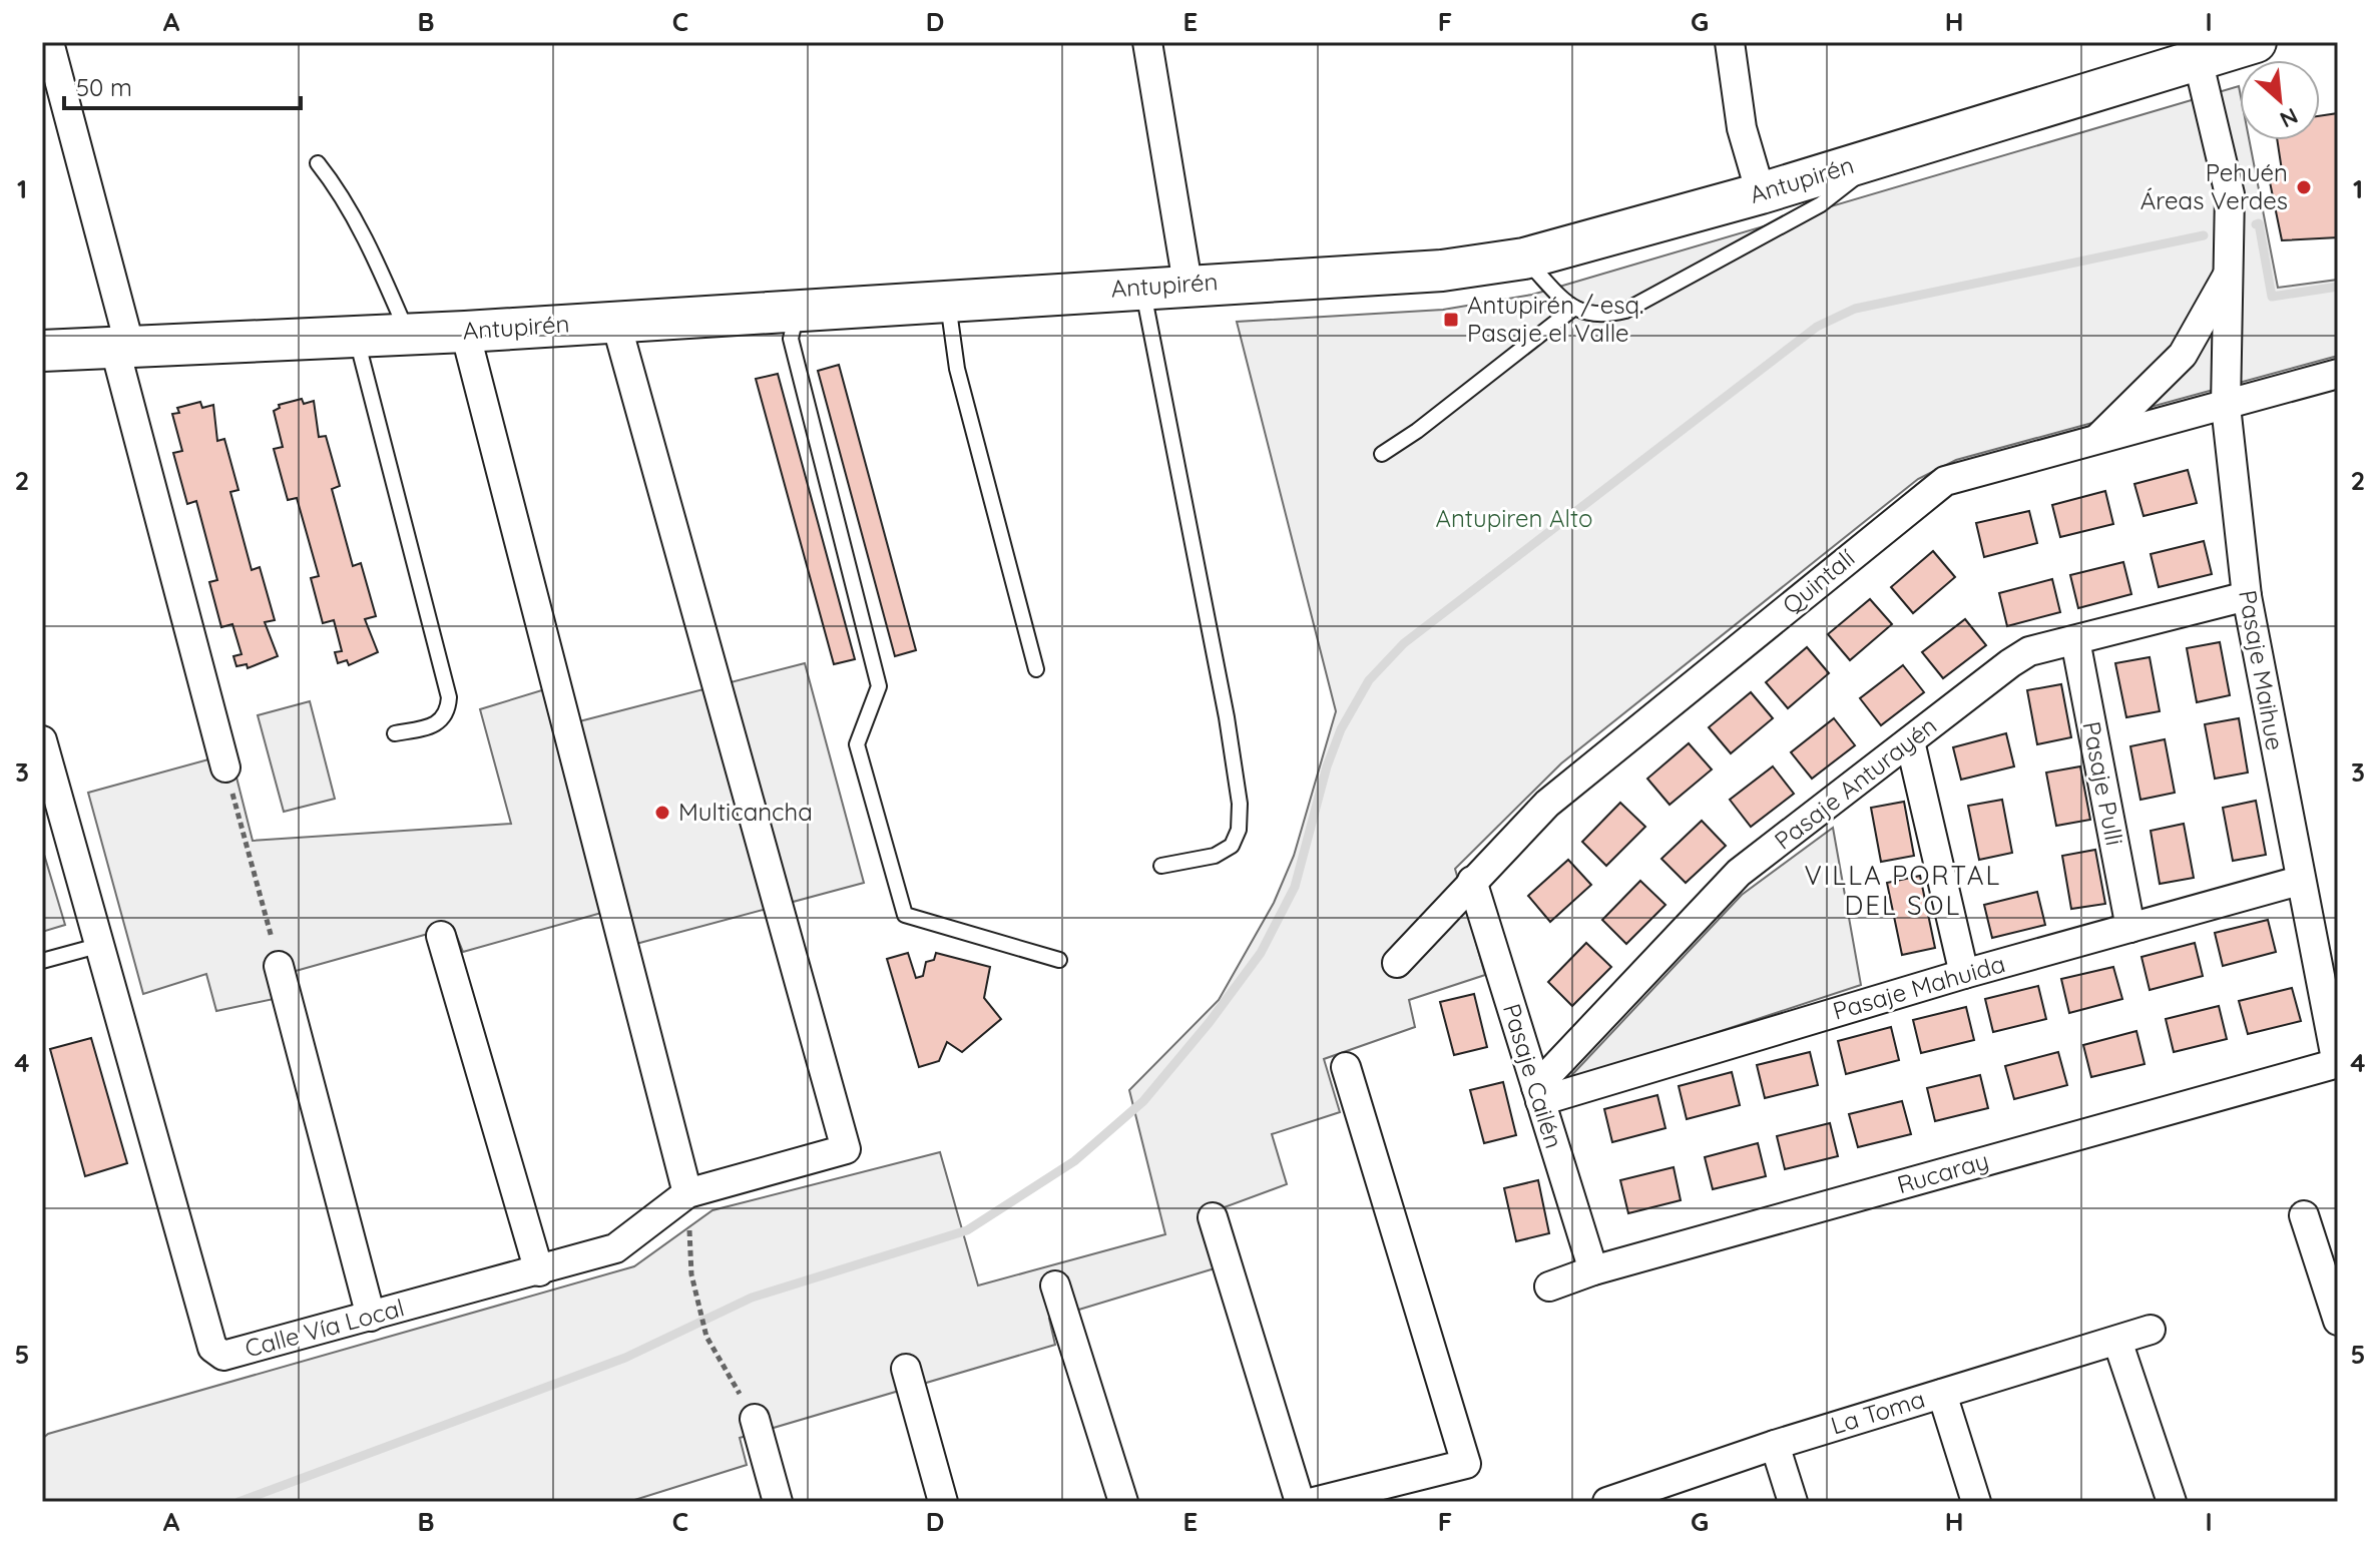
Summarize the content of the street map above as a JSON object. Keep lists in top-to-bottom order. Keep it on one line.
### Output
{"streets":{"street":["Antupirén","Quintalí","Pasaje Maihue","Pasaje Anturayén","Pasaje Pulli","Pasaje Mahuida","Pasaje Cailén","Rucaray","Calle Vía Local","La Toma"]},"crossings":[["Antupirén","Pasaje Maihue"],["Antupirén","Calle Vía Local"],["Quintalí","Pasaje Maihue"],["Quintalí","Pasaje Cailén"],["Pasaje Maihue","Pasaje Anturayén"],["Pasaje Maihue","Pasaje Mahuida"],["Pasaje Maihue","Rucaray"],["Pasaje Anturayén","Pasaje Pulli"],["Pasaje Anturayén","Pasaje Mahuida"],["Pasaje Anturayén","Pasaje Cailén"],["Pasaje Pulli","Pasaje Mahuida"],["Pasaje Mahuida","Pasaje Cailén"],["Pasaje Cailén","Rucaray"]],"districts":["VILLA PORTAL DEL SOL"],"parks":["Antupiren Alto"],"places":{"other":["Pehuén Áreas Verdes","Multicancha"],"transit":["Antupirén / esq. Pasaje el Valle"]},"scale_bar":"50 m","north":"bottom right","grid":{"columns":["A","B","C","D","E","F","G","H","I"],"rows":["1","2","3","4","5"]}}
